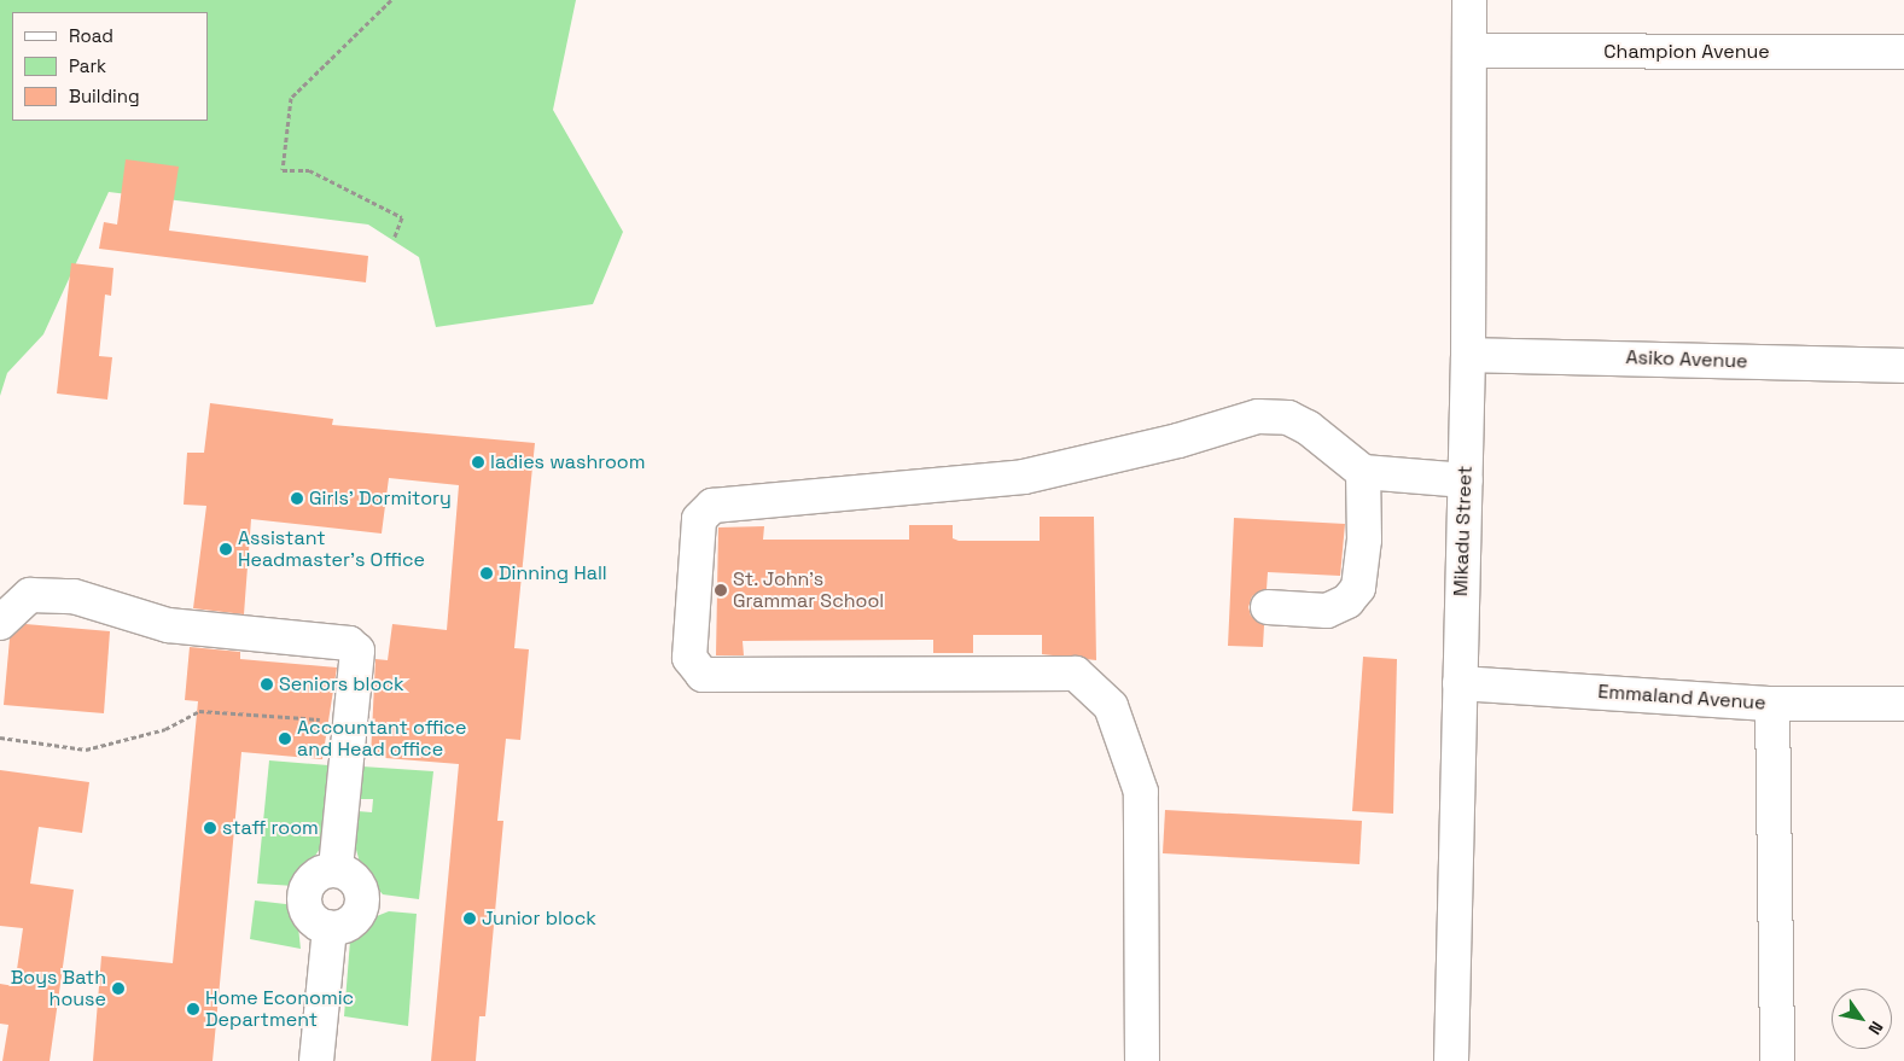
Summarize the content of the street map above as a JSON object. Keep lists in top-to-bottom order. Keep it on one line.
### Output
{"streets":{"street":["Champion Avenue","Asiko Avenue","Mikadu Street","Emmaland Avenue"]},"crossings":[["Champion Avenue","Mikadu Street"],["Asiko Avenue","Mikadu Street"],["Mikadu Street","Emmaland Avenue"]],"places":["ladies washroom","Girls' Dormitory","Assistant Headmaster's Office","Dinning Hall","St. John's Grammar School","Seniors block","Accountant office and Head office","staff room","Junior block","Boys Bath house","Home Economic Department"],"legend":["Road","Park","Building"],"north":"bottom right"}
